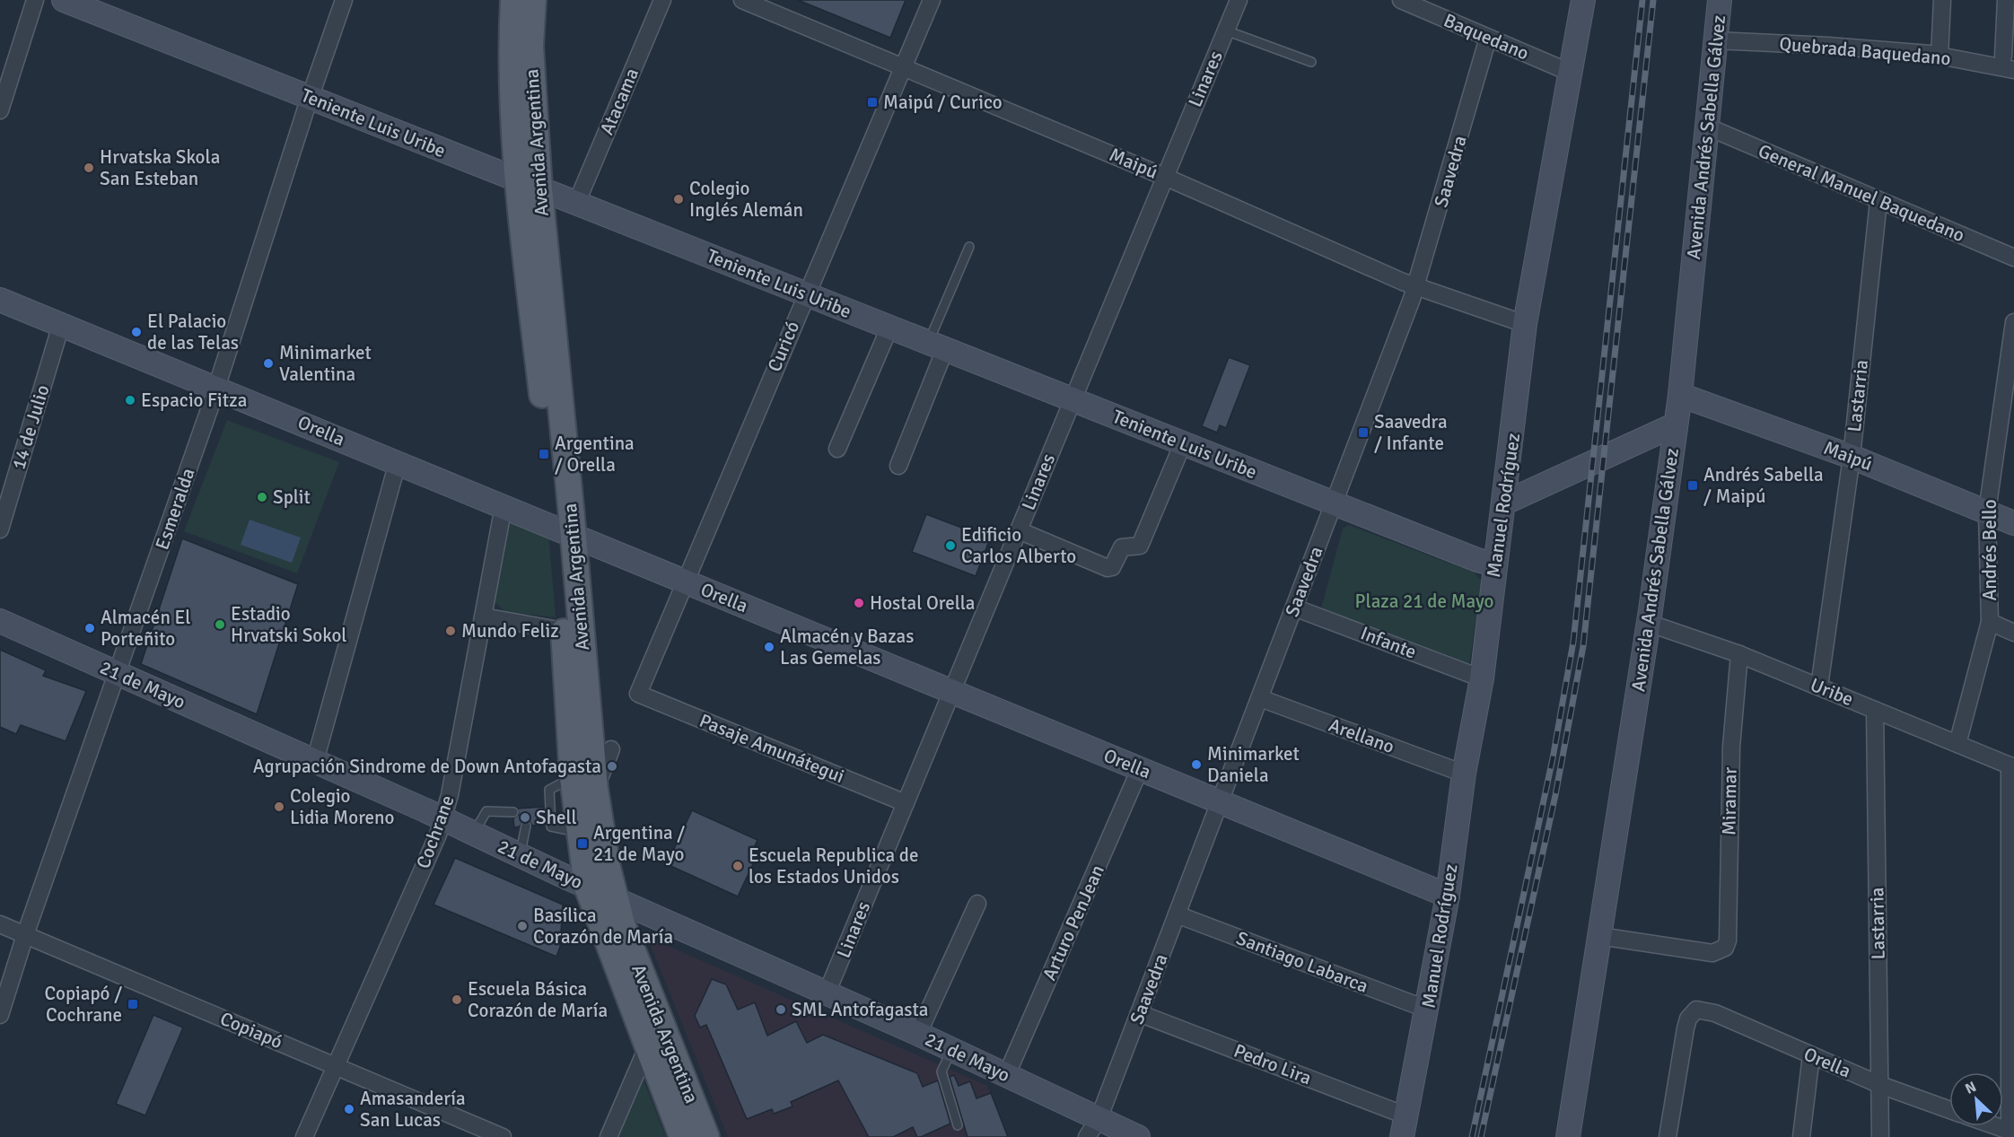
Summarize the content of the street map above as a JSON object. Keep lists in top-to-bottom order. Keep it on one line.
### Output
{"streets":{"main road":["Avenida Argentina"],"street":["Baquedano","Quebrada Baquedano","Linares","Atacama","Teniente Luis Uribe","Avenida Andrés Sabella Gálvez","Maipú","Saavedra","General Manuel Baquedano","Curicó","Lastarria","14 de Julio","Orella","Manuel Rodríguez","Esmeralda","Andrés Bello","Infante","21 de Mayo","Uribe","Arellano","Pasaje Amunátegui","Miramar","Cochrane","Arturo PenJean","Santiago Labarca","Copiapó","Pedro Lira"]},"crossings":[["Baquedano","Saavedra"],["Baquedano","Manuel Rodríguez"],["Quebrada Baquedano","Avenida Andrés Sabella Gálvez"],["Linares","Teniente Luis Uribe"],["Linares","Maipú"],["Linares","Orella"],["Linares","21 de Mayo"],["Linares","Pasaje Amunátegui"],["Atacama","Teniente Luis Uribe"],["Teniente Luis Uribe","Avenida Argentina"],["Teniente Luis Uribe","Saavedra"],["Teniente Luis Uribe","Curicó"],["Teniente Luis Uribe","Manuel Rodríguez"],["Teniente Luis Uribe","Esmeralda"],["Avenida Andrés Sabella Gálvez","Maipú"],["Avenida Andrés Sabella Gálvez","General Manuel Baquedano"],["Avenida Andrés Sabella Gálvez","Uribe"],["Avenida Andrés Sabella Gálvez","Miramar"],["Avenida Argentina","Orella"],["Avenida Argentina","21 de Mayo"],["Maipú","Saavedra"],["Maipú","Curicó"],["Maipú","Lastarria"],["Maipú","Manuel Rodríguez"],["Maipú","Andrés Bello"],["Saavedra","Orella"],["Saavedra","Infante"],["Saavedra","21 de Mayo"],["Saavedra","Arellano"],["Saavedra","Santiago Labarca"],["Saavedra","Pedro Lira"],["General Manuel Baquedano","Lastarria"],["Curicó","Orella"],["Curicó","Pasaje Amunátegui"],["Lastarria","Orella"],["Lastarria","Uribe"],["14 de Julio","Orella"],["Orella","Manuel Rodríguez"],["Orella","Esmeralda"],["Orella","Cochrane"],["Orella","Arturo PenJean"],["Manuel Rodríguez","Infante"],["Manuel Rodríguez","Arellano"],["Manuel Rodríguez","Santiago Labarca"],["Manuel Rodríguez","Pedro Lira"],["Esmeralda","21 de Mayo"],["Esmeralda","Copiapó"],["Andrés Bello","Uribe"],["21 de Mayo","Cochrane"],["21 de Mayo","Arturo PenJean"],["Uribe","Miramar"],["Cochrane","Copiapó"]],"parks":["Plaza 21 de Mayo"],"places":{"transit":["Maipú / Curico","Saavedra / Infante","Argentina / Orella","Andrés Sabella / Maipú","Argentina / 21 de Mayo","Copiapó / Cochrane"],"other":["Hrvatska Skola San Esteban","Colegio Inglés Alemán","El Palacio de las Telas","Minimarket Valentina","Espacio Fitza","Split","Edificio Carlos Alberto","Hostal Orella","Estadio Hrvatski Sokol","Almacén El Porteñito","Mundo Feliz","Almacén y Bazas Las Gemelas","Minimarket Daniela","Agrupación Sindrome de Down Antofagasta","Colegio Lidia Moreno","Shell","Escuela Republica de los Estados Unidos","Basílica Corazón de María","Escuela Básica Corazón de María","SML Antofagasta","Amasandería San Lucas"]},"north":"top left"}
